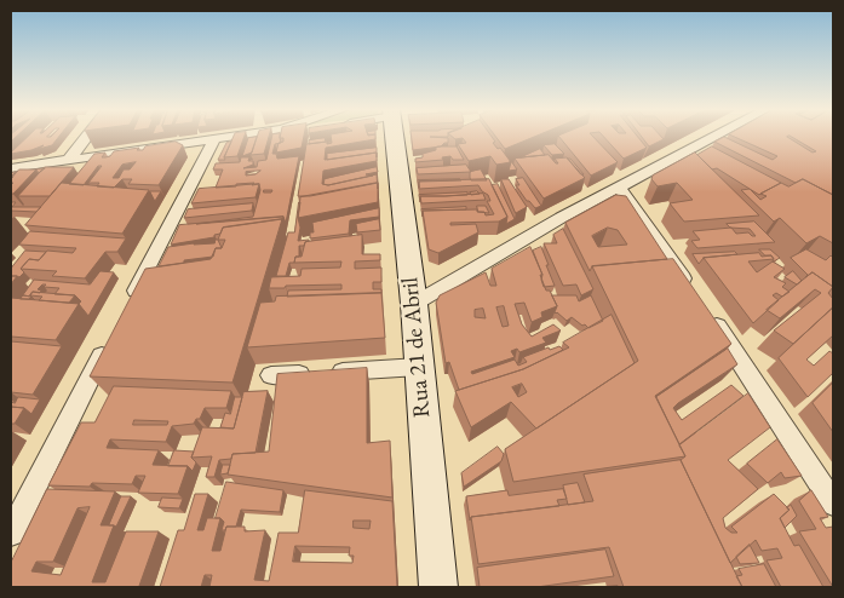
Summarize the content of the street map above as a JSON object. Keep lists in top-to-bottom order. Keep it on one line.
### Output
{"streets":{"street":["Rua 21 de Abril"]}}
